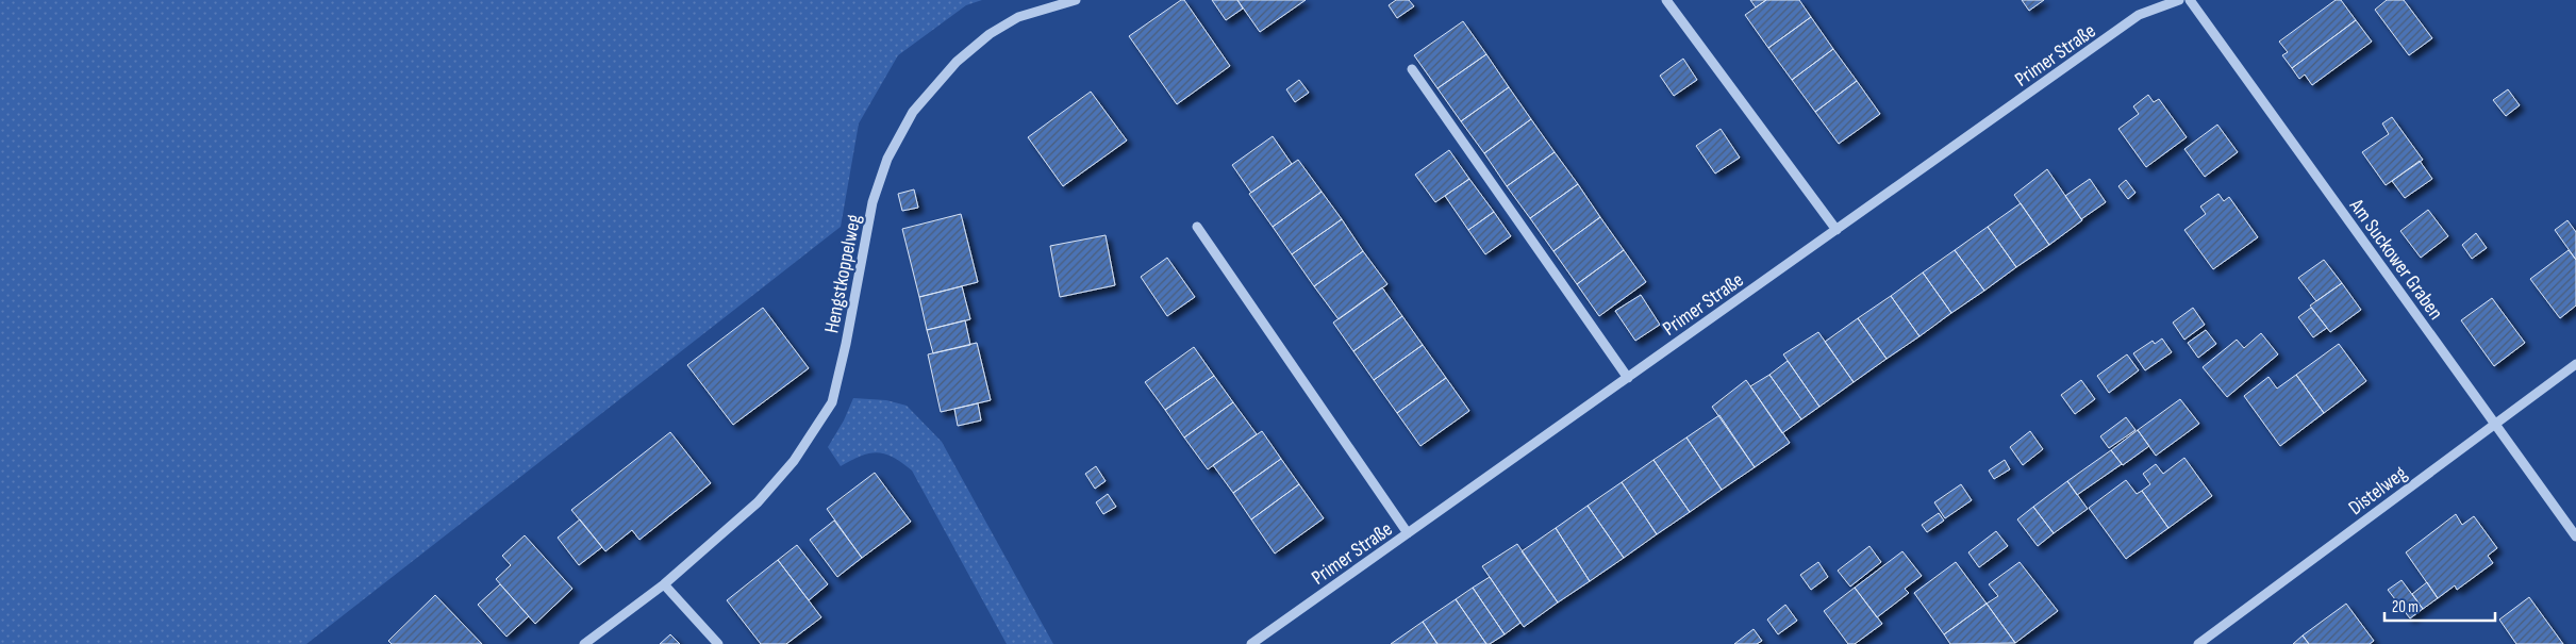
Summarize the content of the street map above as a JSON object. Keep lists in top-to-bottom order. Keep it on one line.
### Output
{"streets":{"street":["Primer Straße","Am Suckower Graben","Hengstkoppelweg","Distelweg"]},"crossings":[["Am Suckower Graben","Distelweg"]],"scale_bar":"20 m"}
